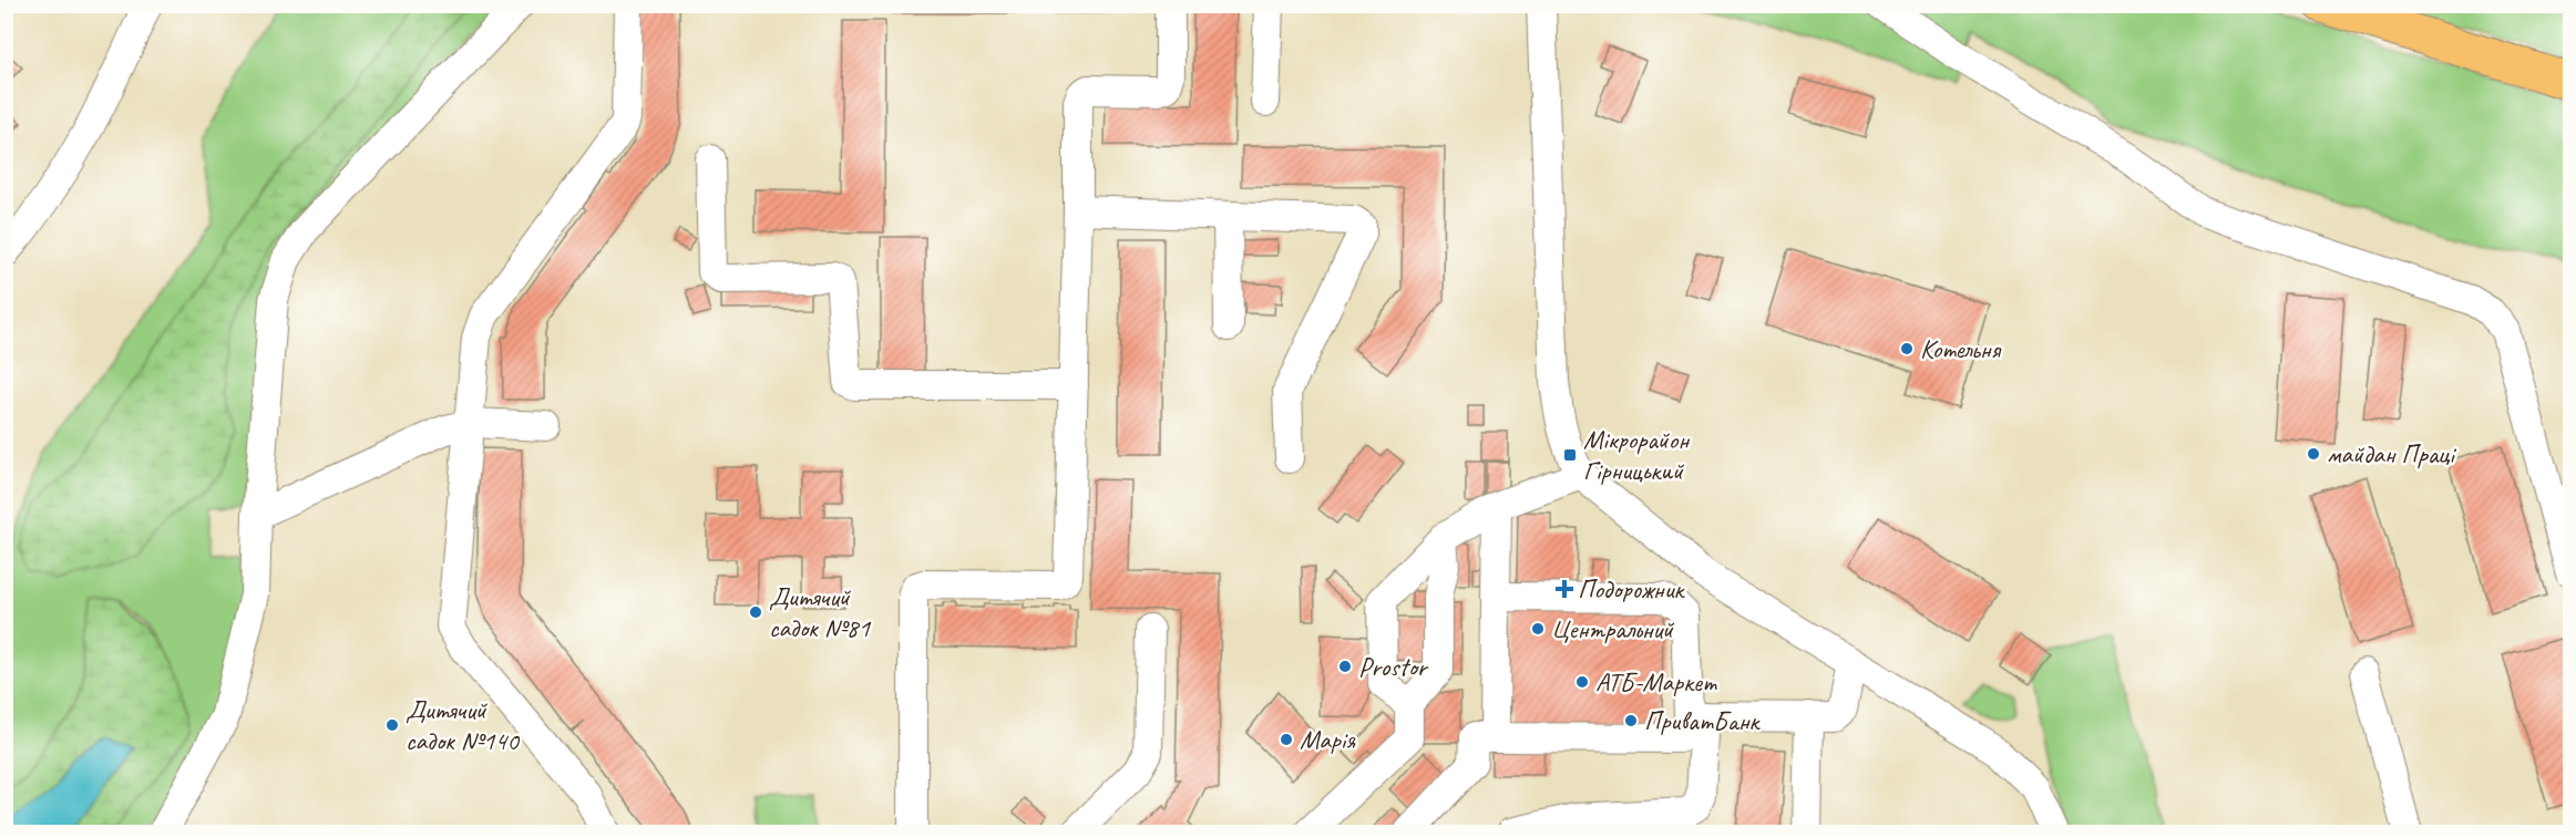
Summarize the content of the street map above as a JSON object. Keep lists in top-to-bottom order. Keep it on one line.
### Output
{"places":{"other":["Котельня","майдан Праці","Дитячий садок №81","Центральний","Prostor","АТБ-Маркет","ПриватБанк","Дитячий садок №140","Марія"],"transit":["Мiкрорайон Гiрницький"],"health":["Подорожник"]}}
